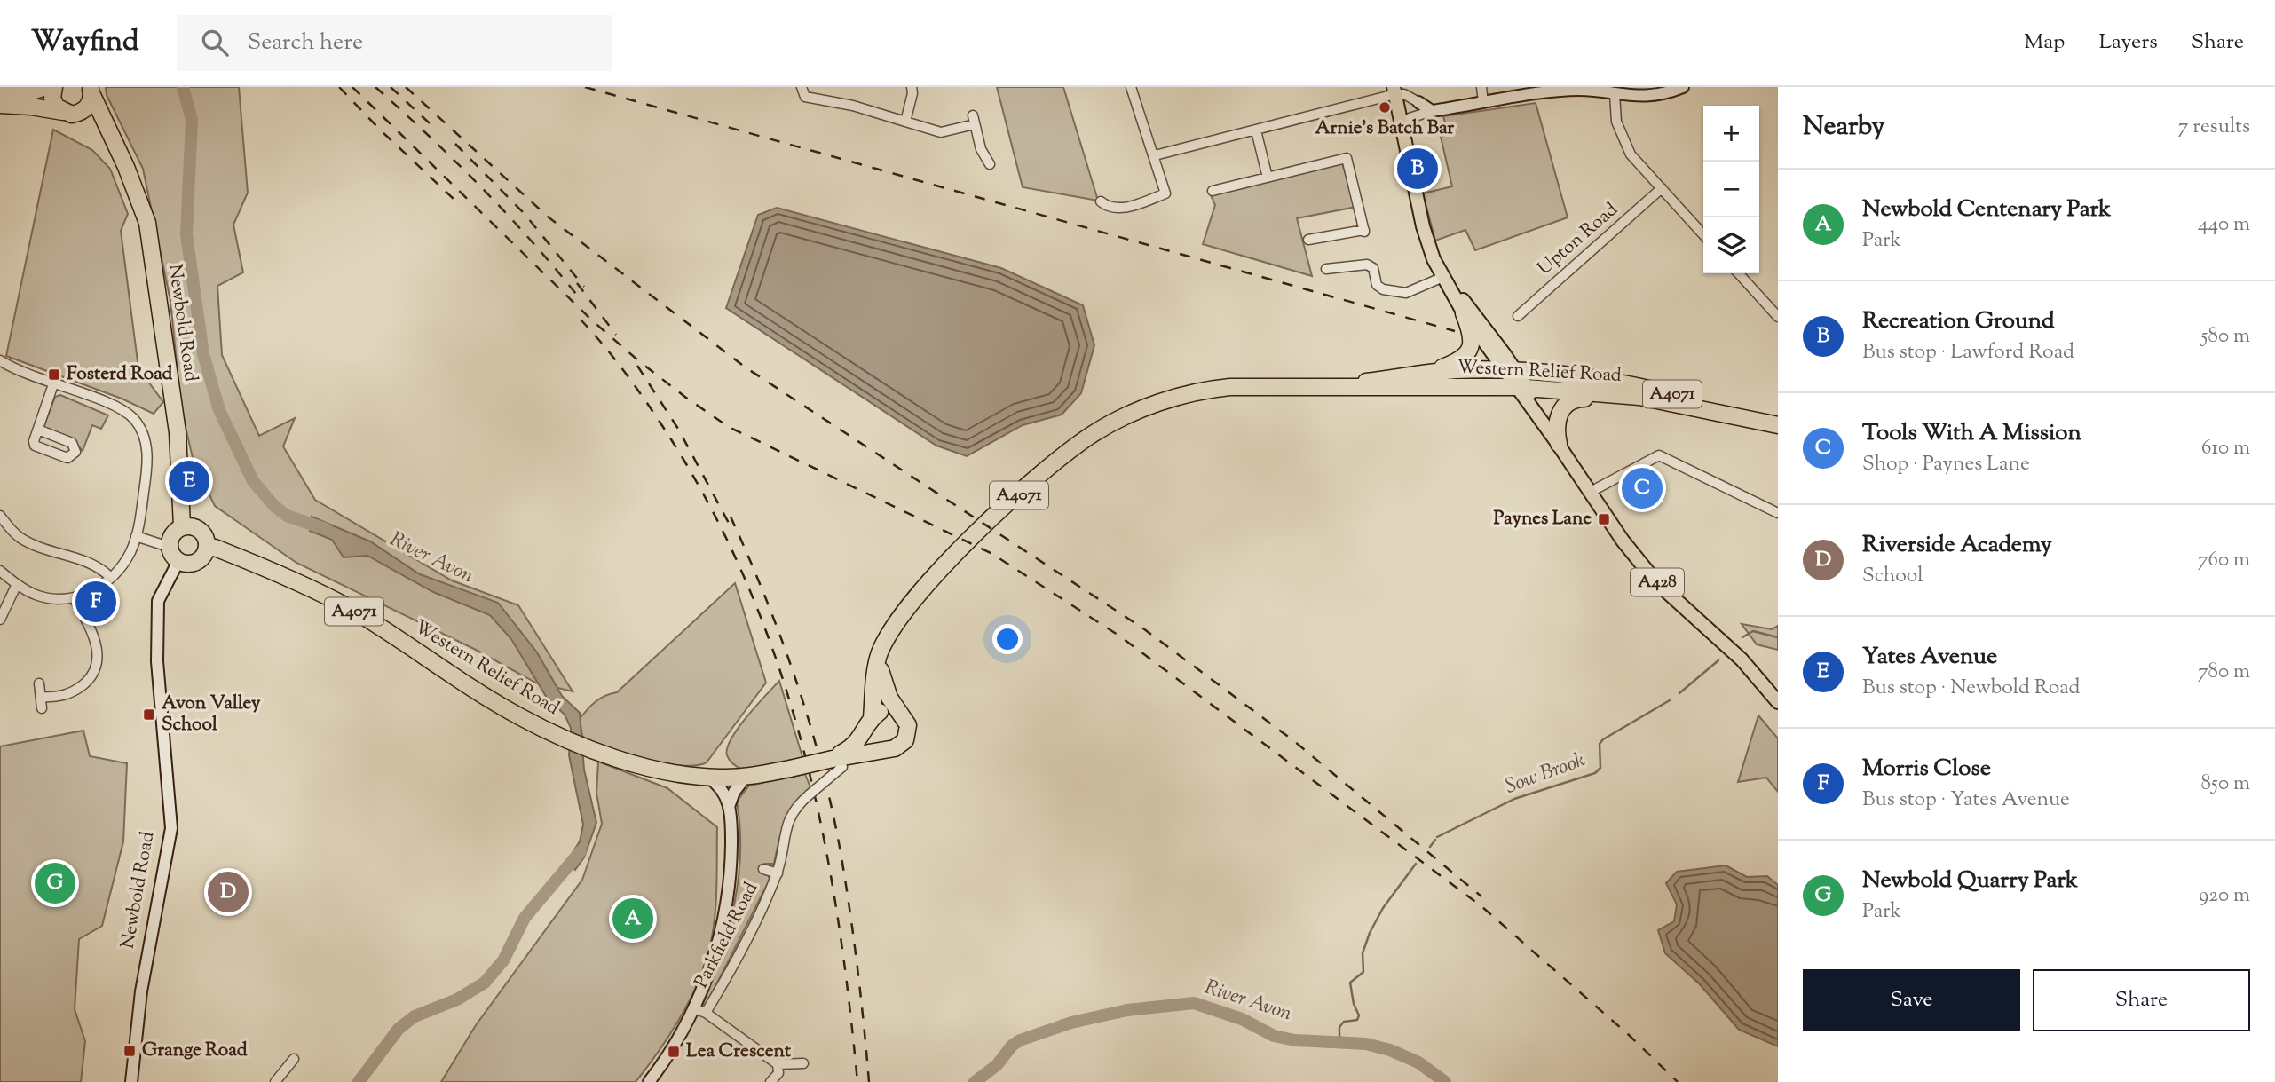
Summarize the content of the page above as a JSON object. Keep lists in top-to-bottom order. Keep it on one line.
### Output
{"streets":{"highway":["Newbold Road","Western Relief Road","A4071"],"main road":["A428"],"street":["Upton Road","Parkfield Road"]},"crossings":[["Newbold Road","Western Relief Road"],["Newbold Road","A4071"],["Western Relief Road","A4071"],["Western Relief Road","A428"],["Western Relief Road","Parkfield Road"]],"water":["River Avon","Sow Brook"],"places":{"other":["Arnie's Batch Bar"],"transit":["Fosterd Road","Paynes Lane","Avon Valley School","Grange Road","Lea Crescent"]},"page":{"header":"Wayfind","search":"Search here","nav":["Map","Layers","Share"],"heading":["Nearby","7 results"],"map_buttons":["+","−"],"pins":["B","E","C","F","G","D","A"],"list":[{"mark":"A","name":"Newbold Centenary Park","note":"Park","value":"440 m"},{"mark":"B","name":"Recreation Ground","note":"Bus stop · Lawford Road","value":"580 m"},{"mark":"C","name":"Tools With A Mission","note":"Shop · Paynes Lane","value":"610 m"},{"mark":"D","name":"Riverside Academy","note":"School","value":"760 m"},{"mark":"E","name":"Yates Avenue","note":"Bus stop · Newbold Road","value":"780 m"},{"mark":"F","name":"Morris Close","note":"Bus stop · Yates Avenue","value":"850 m"},{"mark":"G","name":"Newbold Quarry Park","note":"Park","value":"920 m"}],"buttons":["Save","Share"]}}
